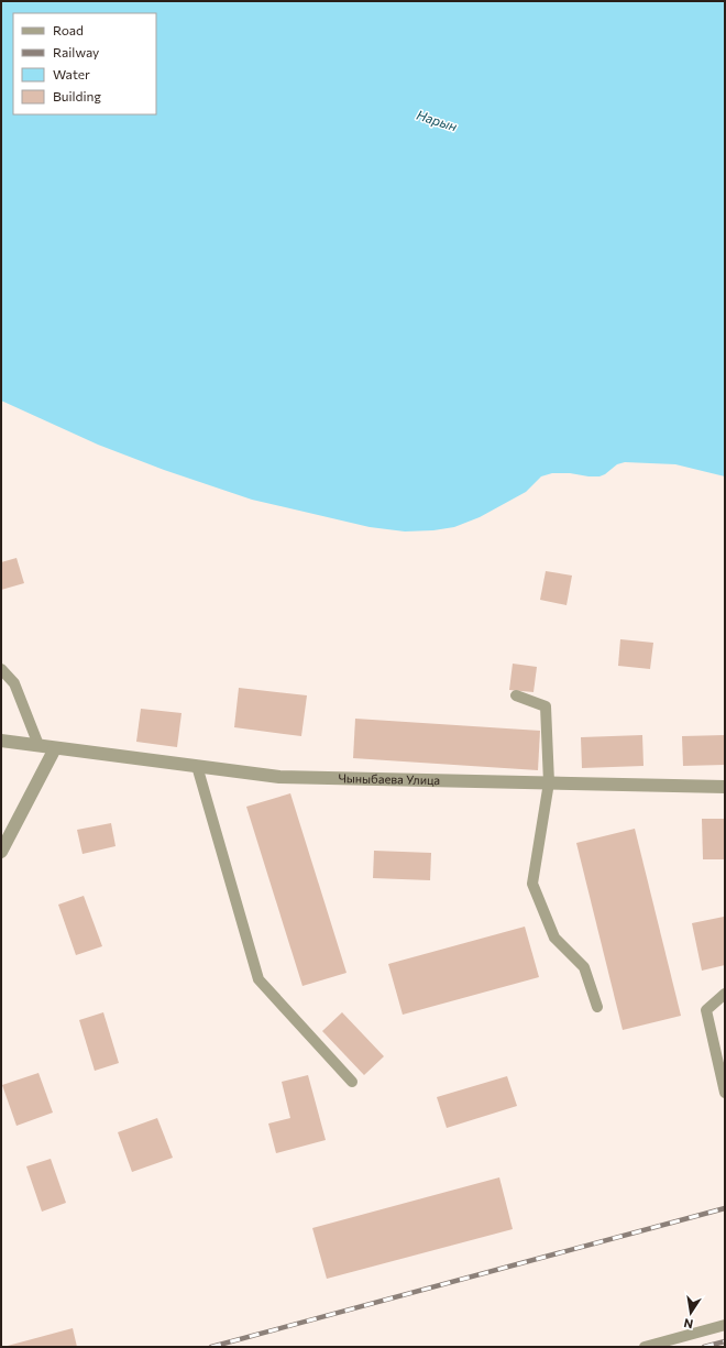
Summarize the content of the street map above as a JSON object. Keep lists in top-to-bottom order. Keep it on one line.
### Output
{"streets":{"street":["Чыныбаева Улица"]},"water":["Нарын"],"legend":["Road","Railway","Water","Building"],"north":"bottom"}
